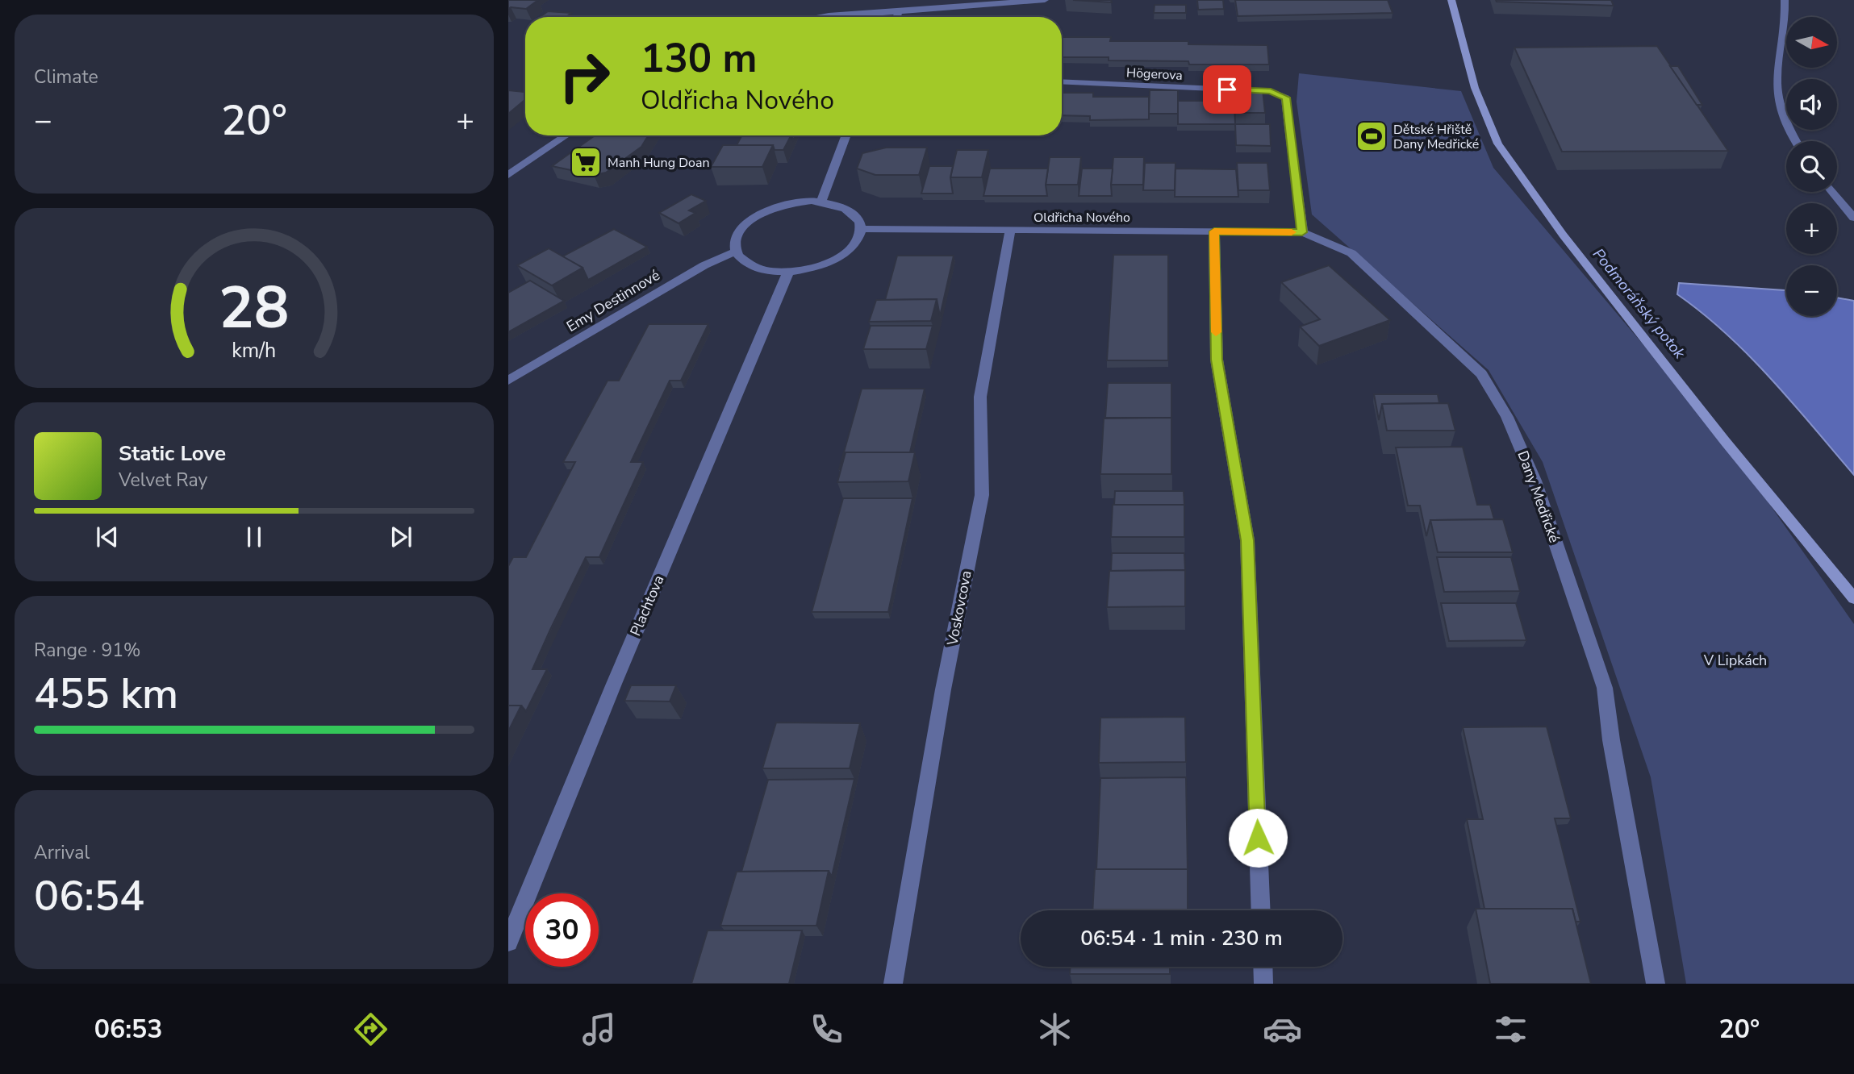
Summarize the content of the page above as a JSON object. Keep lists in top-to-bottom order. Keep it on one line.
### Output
{"streets":{"street":["Högerova","Oldřicha Nového","Emy Destinnové","Dany Medřické","Plachtova","Voskovcova"]},"crossings":[["Högerova","Oldřicha Nového"],["Högerova","Dany Medřické"],["Oldřicha Nového","Dany Medřické"],["Oldřicha Nového","Voskovcova"]],"water":["Podmoráňský potok"],"parks":["V Lipkách"],"places":{"sports":["Dětské Hřiště Dany Medřické"],"supermarket":["Manh Hung Doan"]},"north":"right","page":{"tile":["Climate",["Range · 91%","455 km"],["Arrival","06:54"]],"map_buttons":["+","−"],"turn":["130 m","Oldřicha Nového"],"heat":["−","20°","+"],"song":["Static Love","Velvet Ray"],"limit":"30","trip":"06:54 · 1 min · 230 m","tabs":["06:53","20°"],"gauge":["28","km/h"]}}
